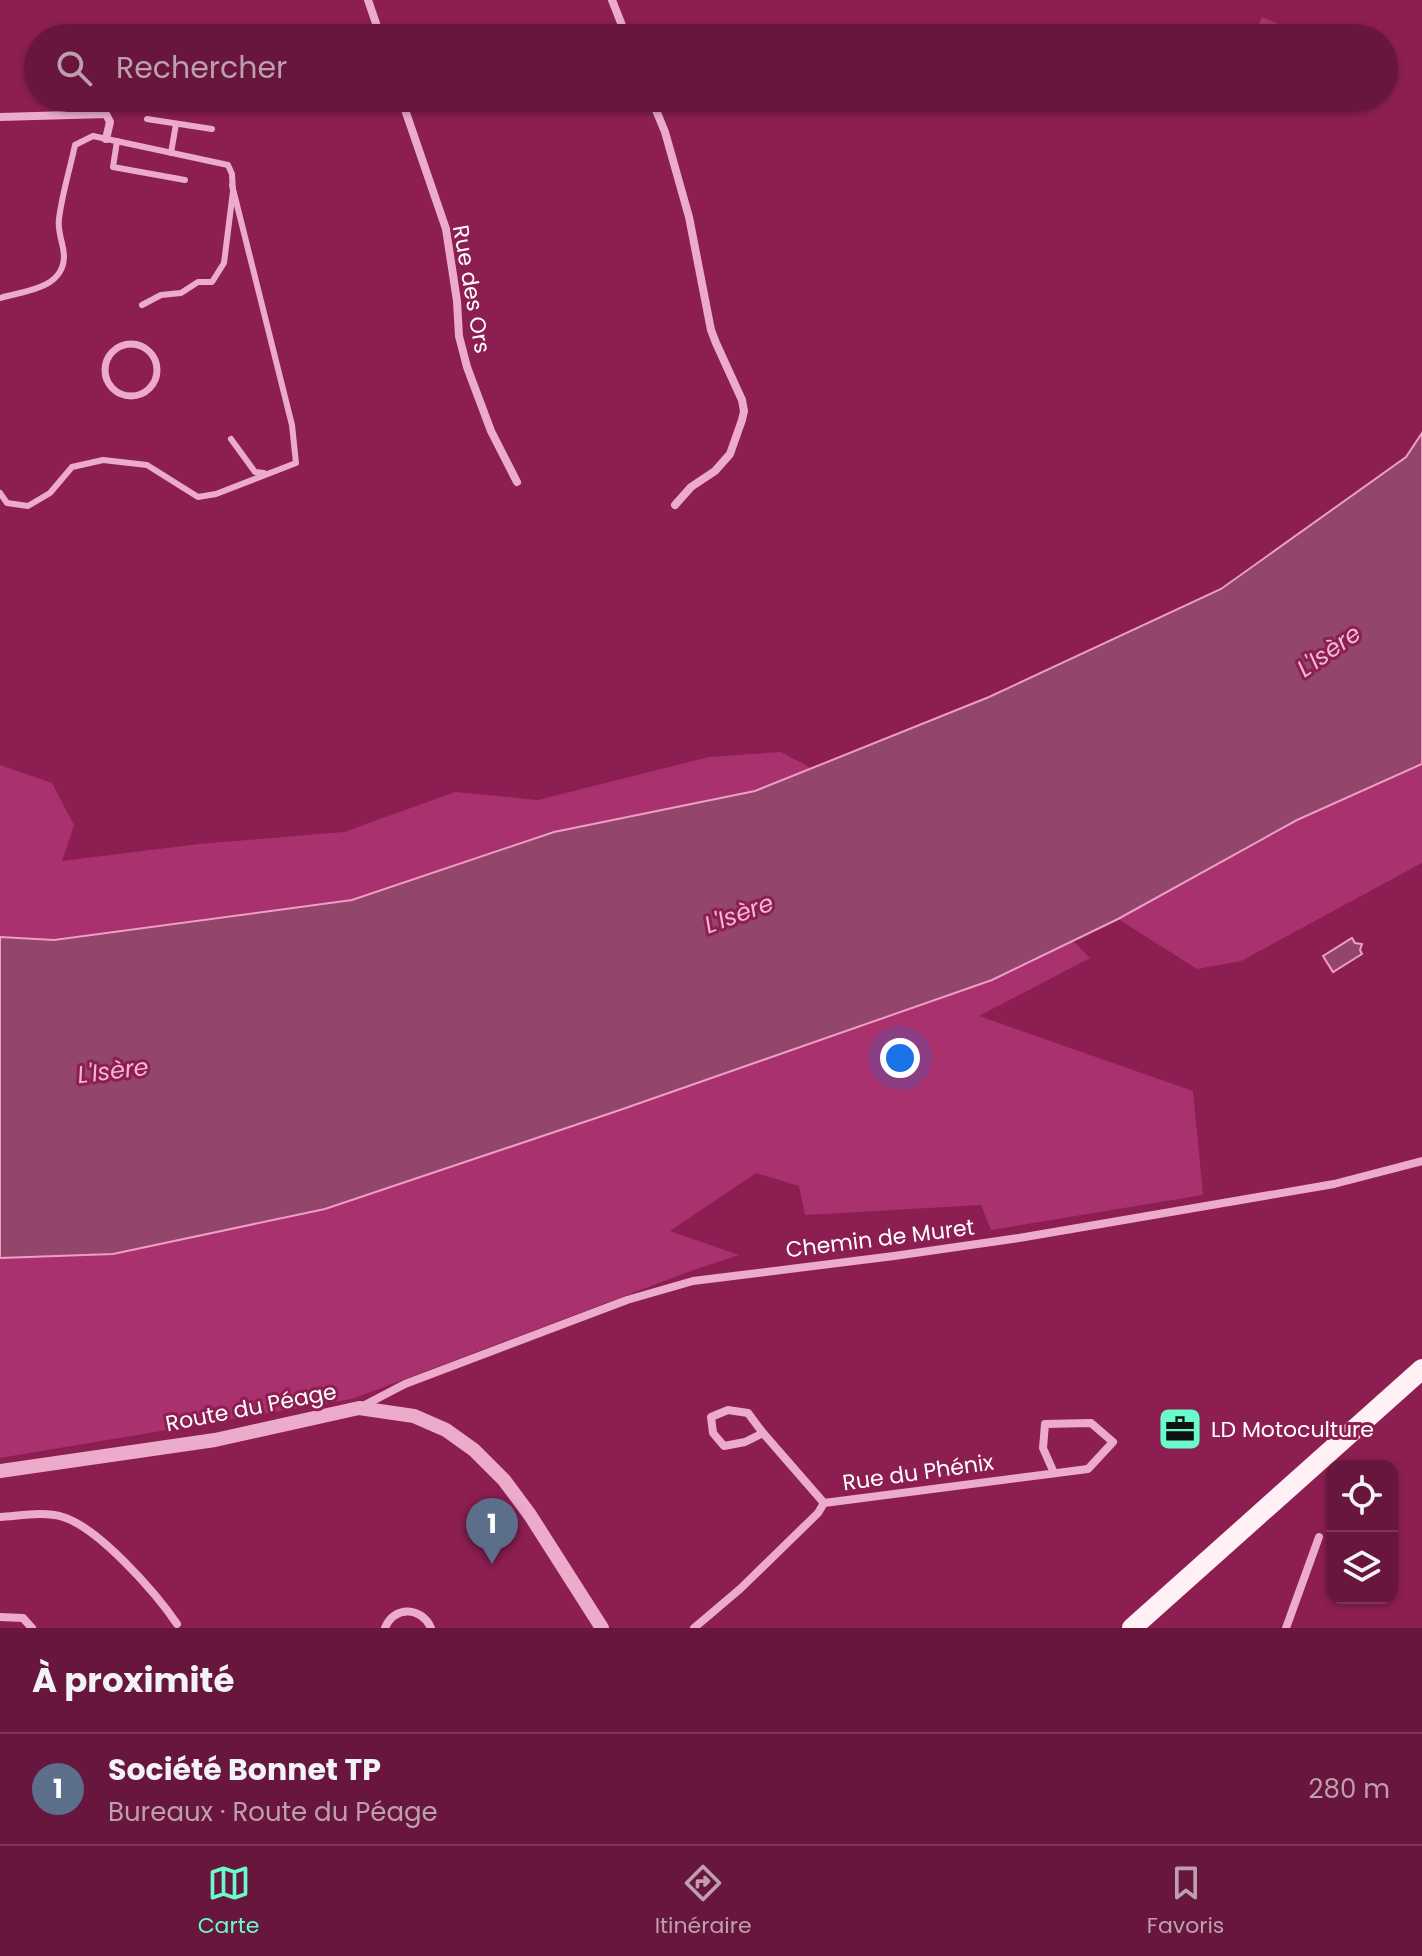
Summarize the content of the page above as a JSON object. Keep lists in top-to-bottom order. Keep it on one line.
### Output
{"streets":{"street":["Rue des Ors","Chemin de Muret","Route du Péage","Rue du Phénix"]},"crossings":[["Chemin de Muret","Route du Péage"]],"water":["L'Isère"],"places":{"office":["LD Motoculture"]},"page":{"search":"Rechercher","pins":"1","heading":"À proximité","list":[{"mark":"1","name":"Société Bonnet TP","note":"Bureaux · Route du Péage","value":"280 m"}],"nav":["Carte","Itinéraire","Favoris"]}}
